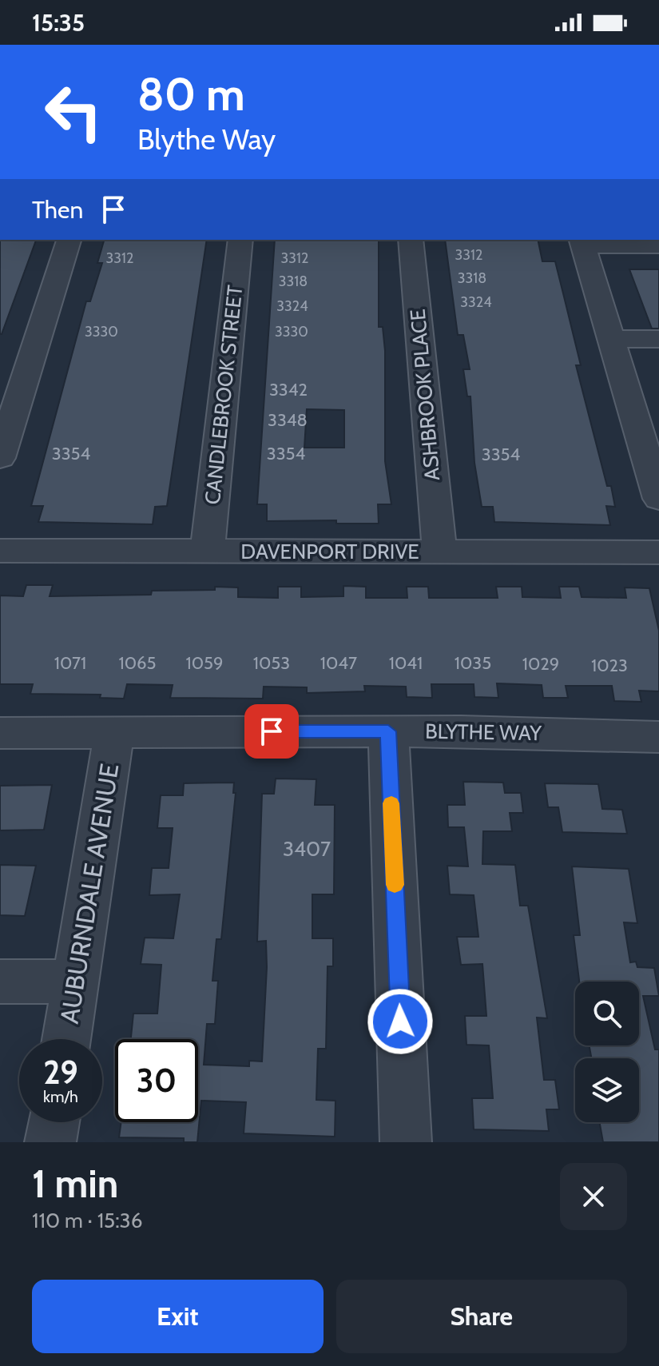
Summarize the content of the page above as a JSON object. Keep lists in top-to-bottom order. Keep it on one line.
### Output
{"streets":{"street":["CANDLEBROOK STREET","ASHBROOK PLACE","DAVENPORT DRIVE","BLYTHE WAY","AUBURNDALE AVENUE"]},"crossings":[["CANDLEBROOK STREET","DAVENPORT DRIVE"],["ASHBROOK PLACE","DAVENPORT DRIVE"],["BLYTHE WAY","AUBURNDALE AVENUE"]],"house_numbers":["3312","3312","3312","3318","3318","3324","3324","3330","3330","3342","3348","3354","3354","3354","1071","1065","1059","1053","1047","1041","1035","1029","1023","3407"],"page":{"status":"15:35","turn":["80 m","Blythe Way"],"then":"Then","speed":"29 km/h","limit":"30","heading":["1 min","110 m · 15:36"],"buttons":["Exit","Share"]}}
